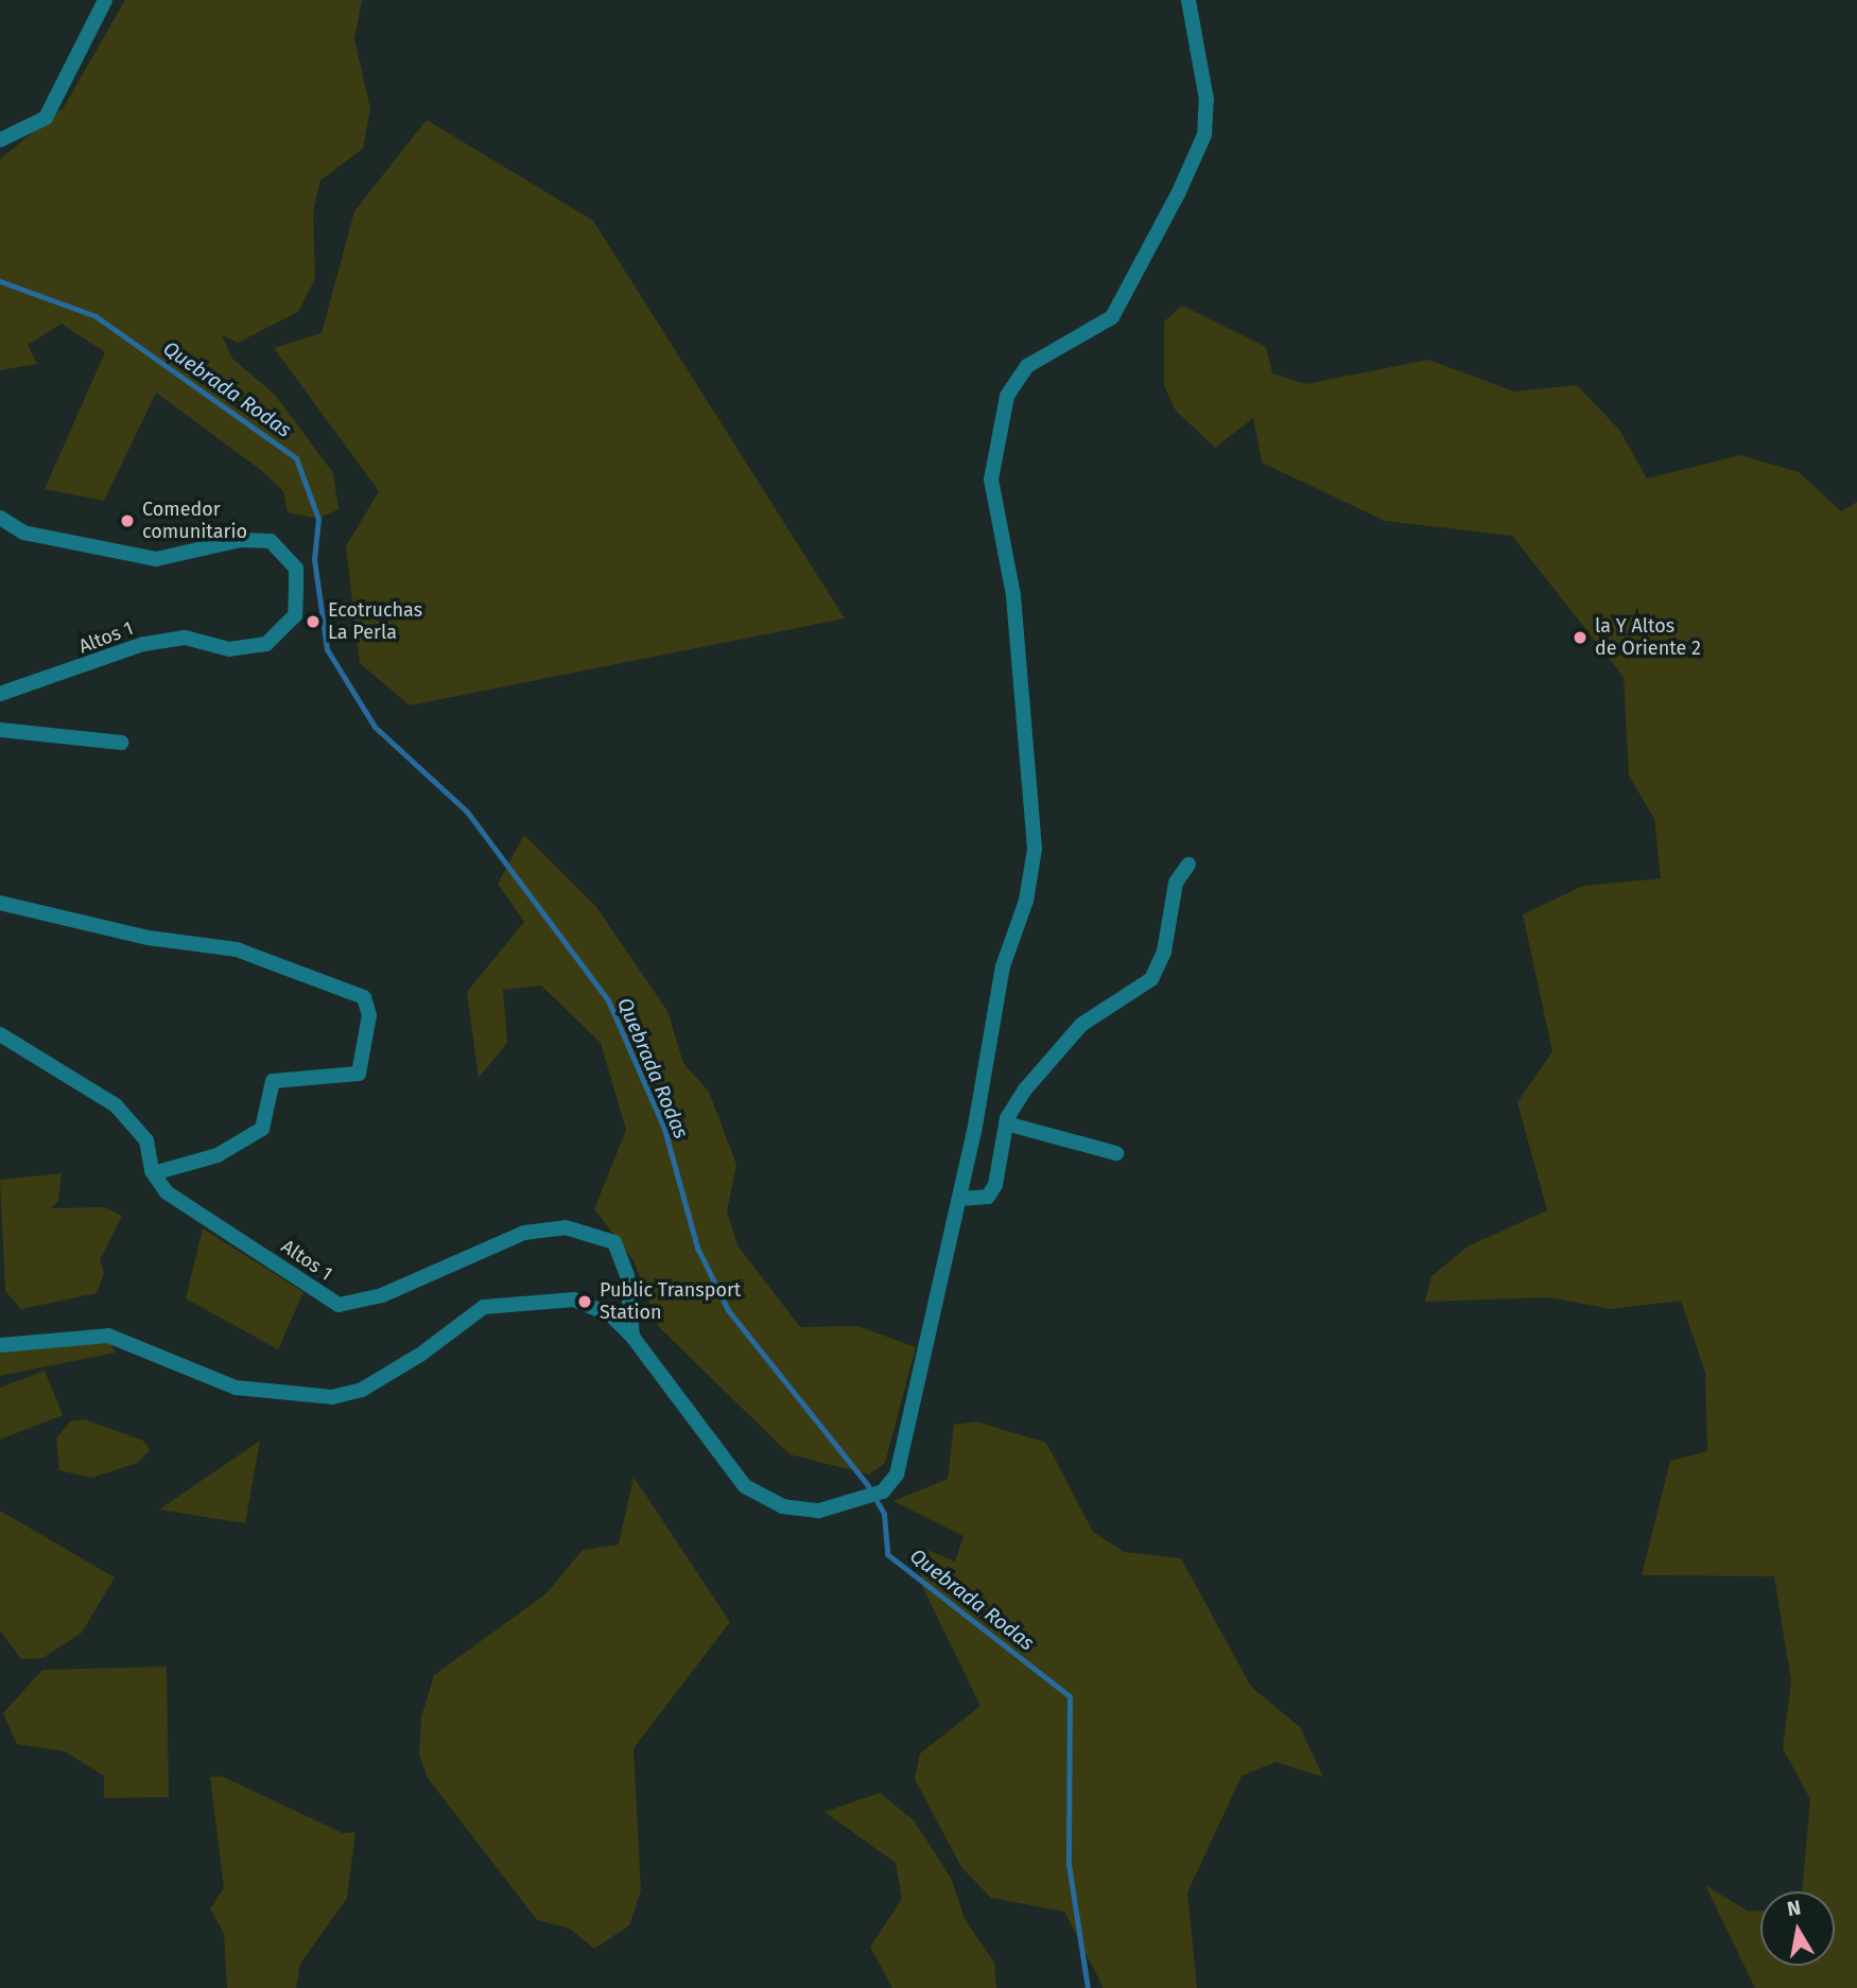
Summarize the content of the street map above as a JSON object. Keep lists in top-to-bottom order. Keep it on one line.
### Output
{"streets":{"street":["Altos 1"]},"water":["Quebrada Rodas"],"places":["Comedor comunitario","Ecotruchas La Perla","la Y Altos de Oriente 2","Public Transport Station"],"north":"top"}
